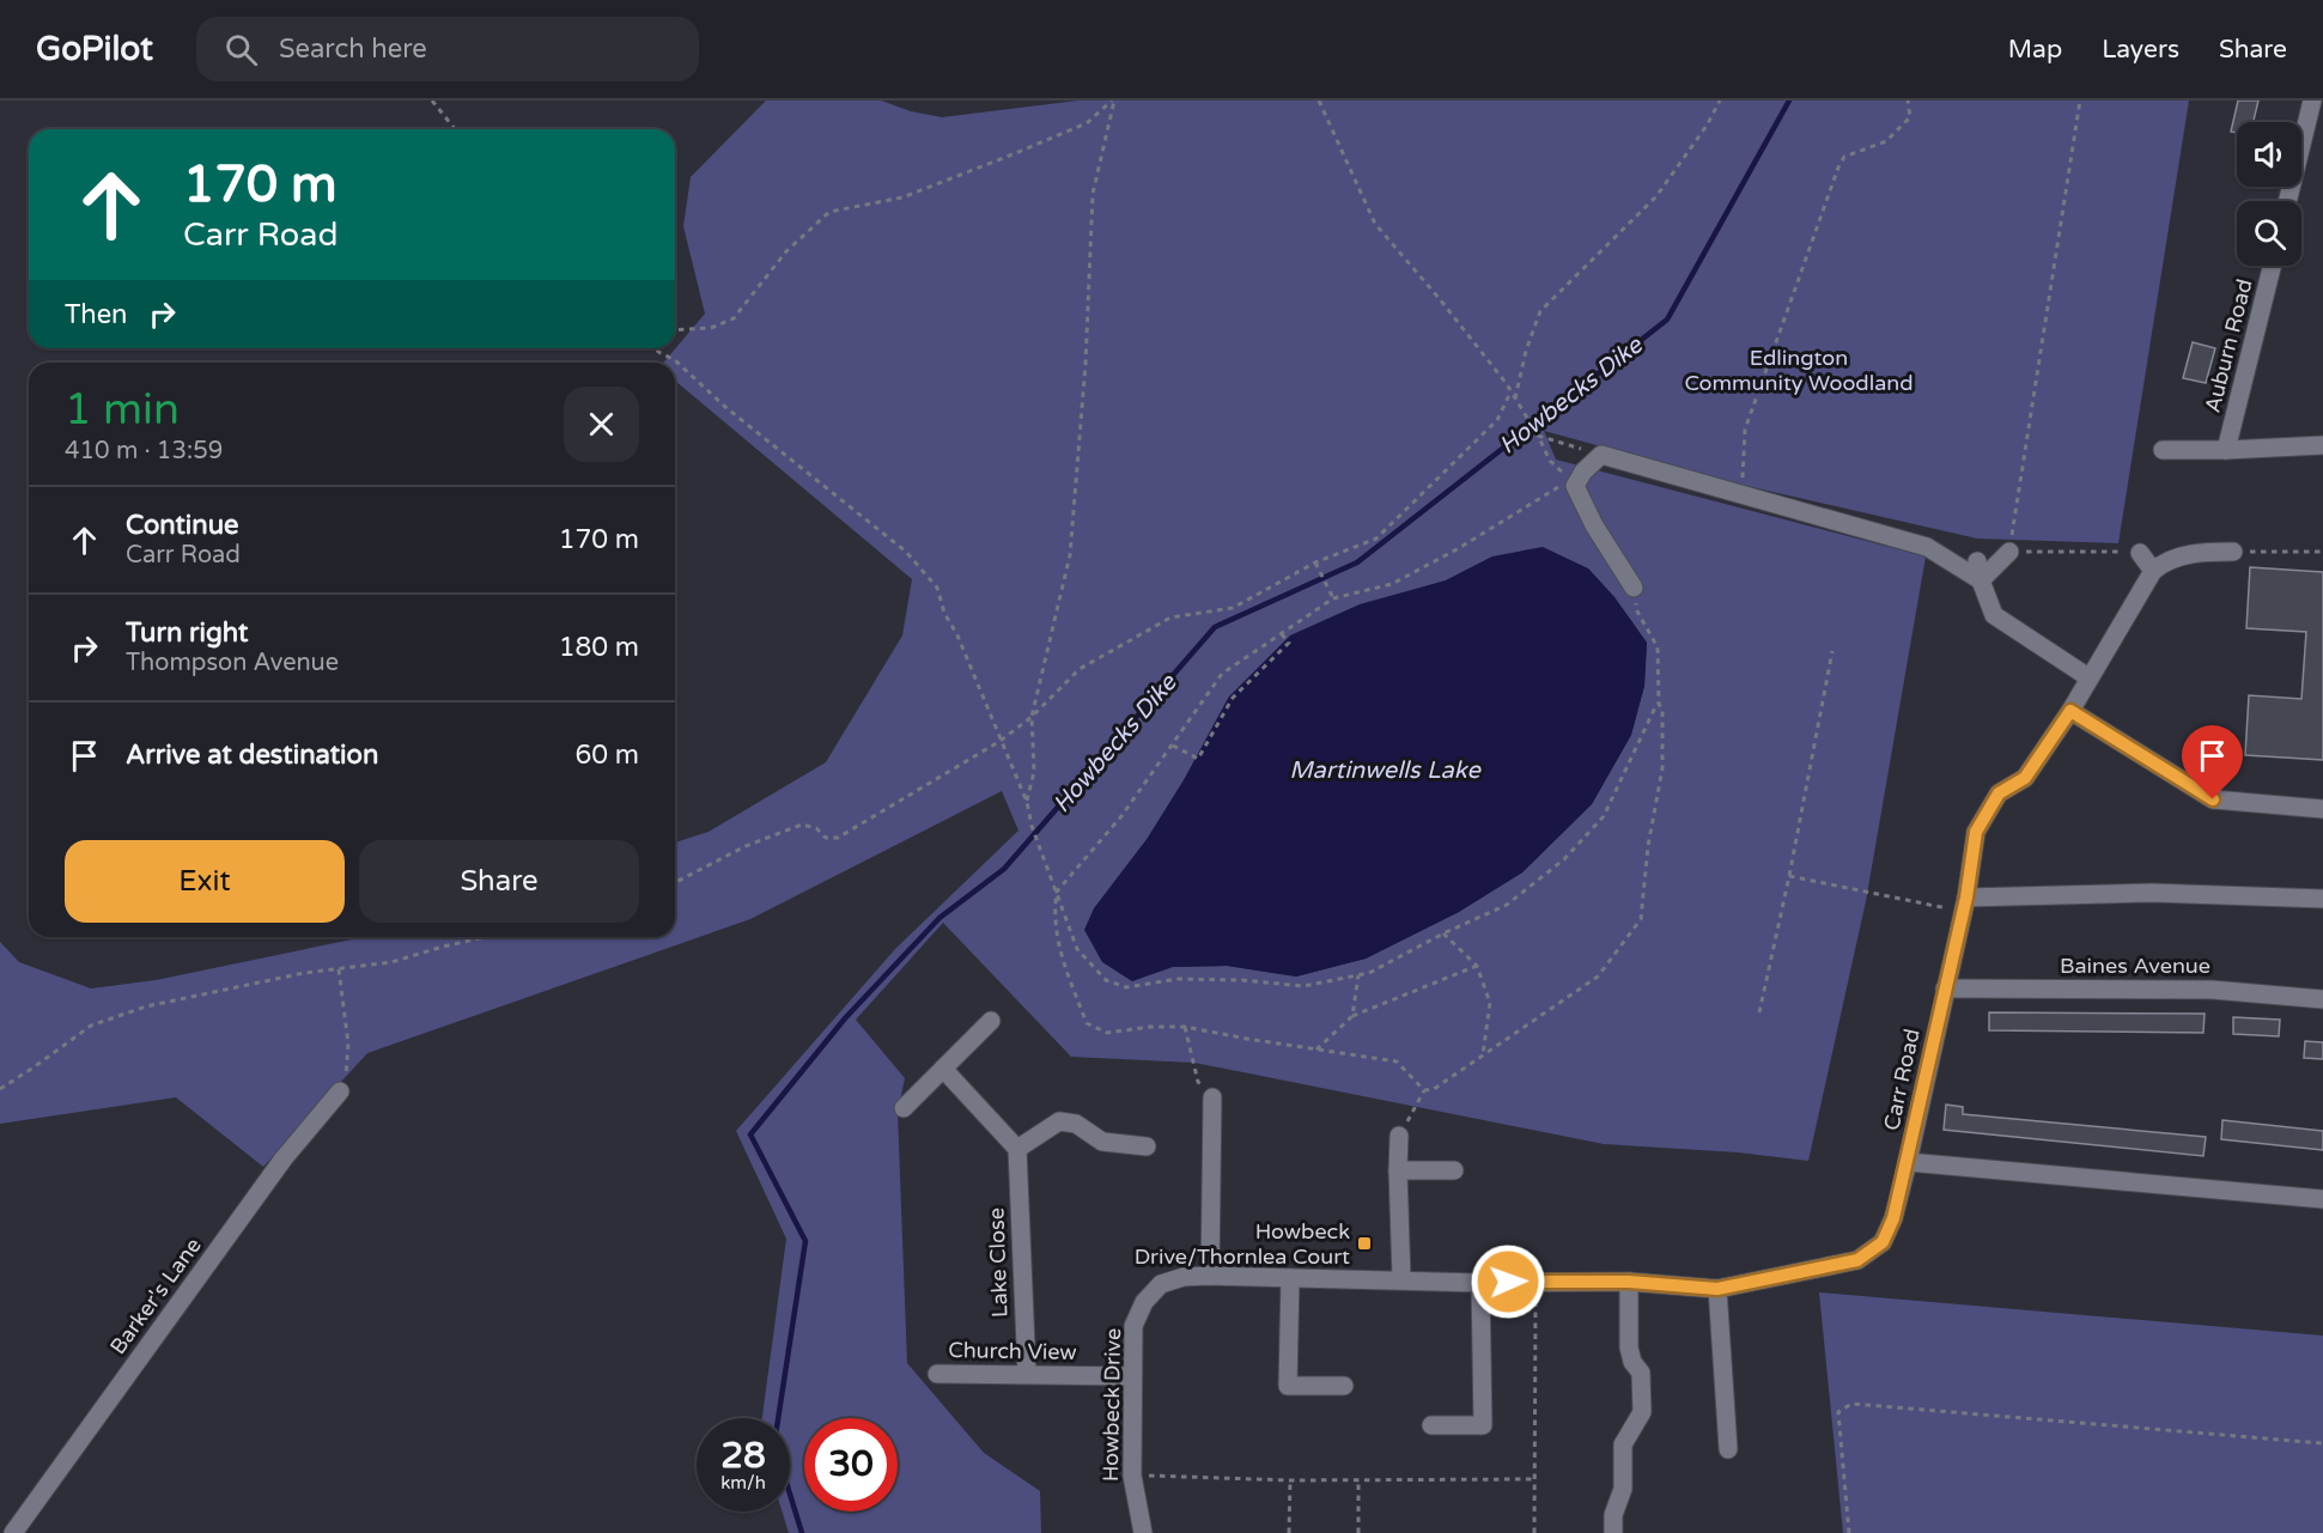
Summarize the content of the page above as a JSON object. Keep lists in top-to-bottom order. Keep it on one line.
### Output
{"streets":{"street":["Auburn Road","Baines Avenue","Carr Road","Lake Close","Barker's Lane","Church View","Howbeck Drive"]},"crossings":[["Baines Avenue","Carr Road"],["Carr Road","Howbeck Drive"],["Lake Close","Church View"],["Church View","Howbeck Drive"]],"water":["Howbecks Dike","Martinwells Lake"],"parks":["Edlington Community Woodland"],"places":{"transit":["Howbeck Drive/Thornlea Court"]},"page":{"header":"GoPilot","search":"Search here","nav":["Map","Layers","Share"],"turn":["170 m","Carr Road"],"then":"Then","heading":["1 min","410 m · 13:59"],"list":[{"name":"Continue","note":"Carr Road","value":"170 m"},{"name":"Turn right","note":"Thompson Avenue","value":"180 m"},{"name":"Arrive at destination","value":"60 m"}],"buttons":["Exit","Share"],"speed":"28 km/h","limit":"30"}}
